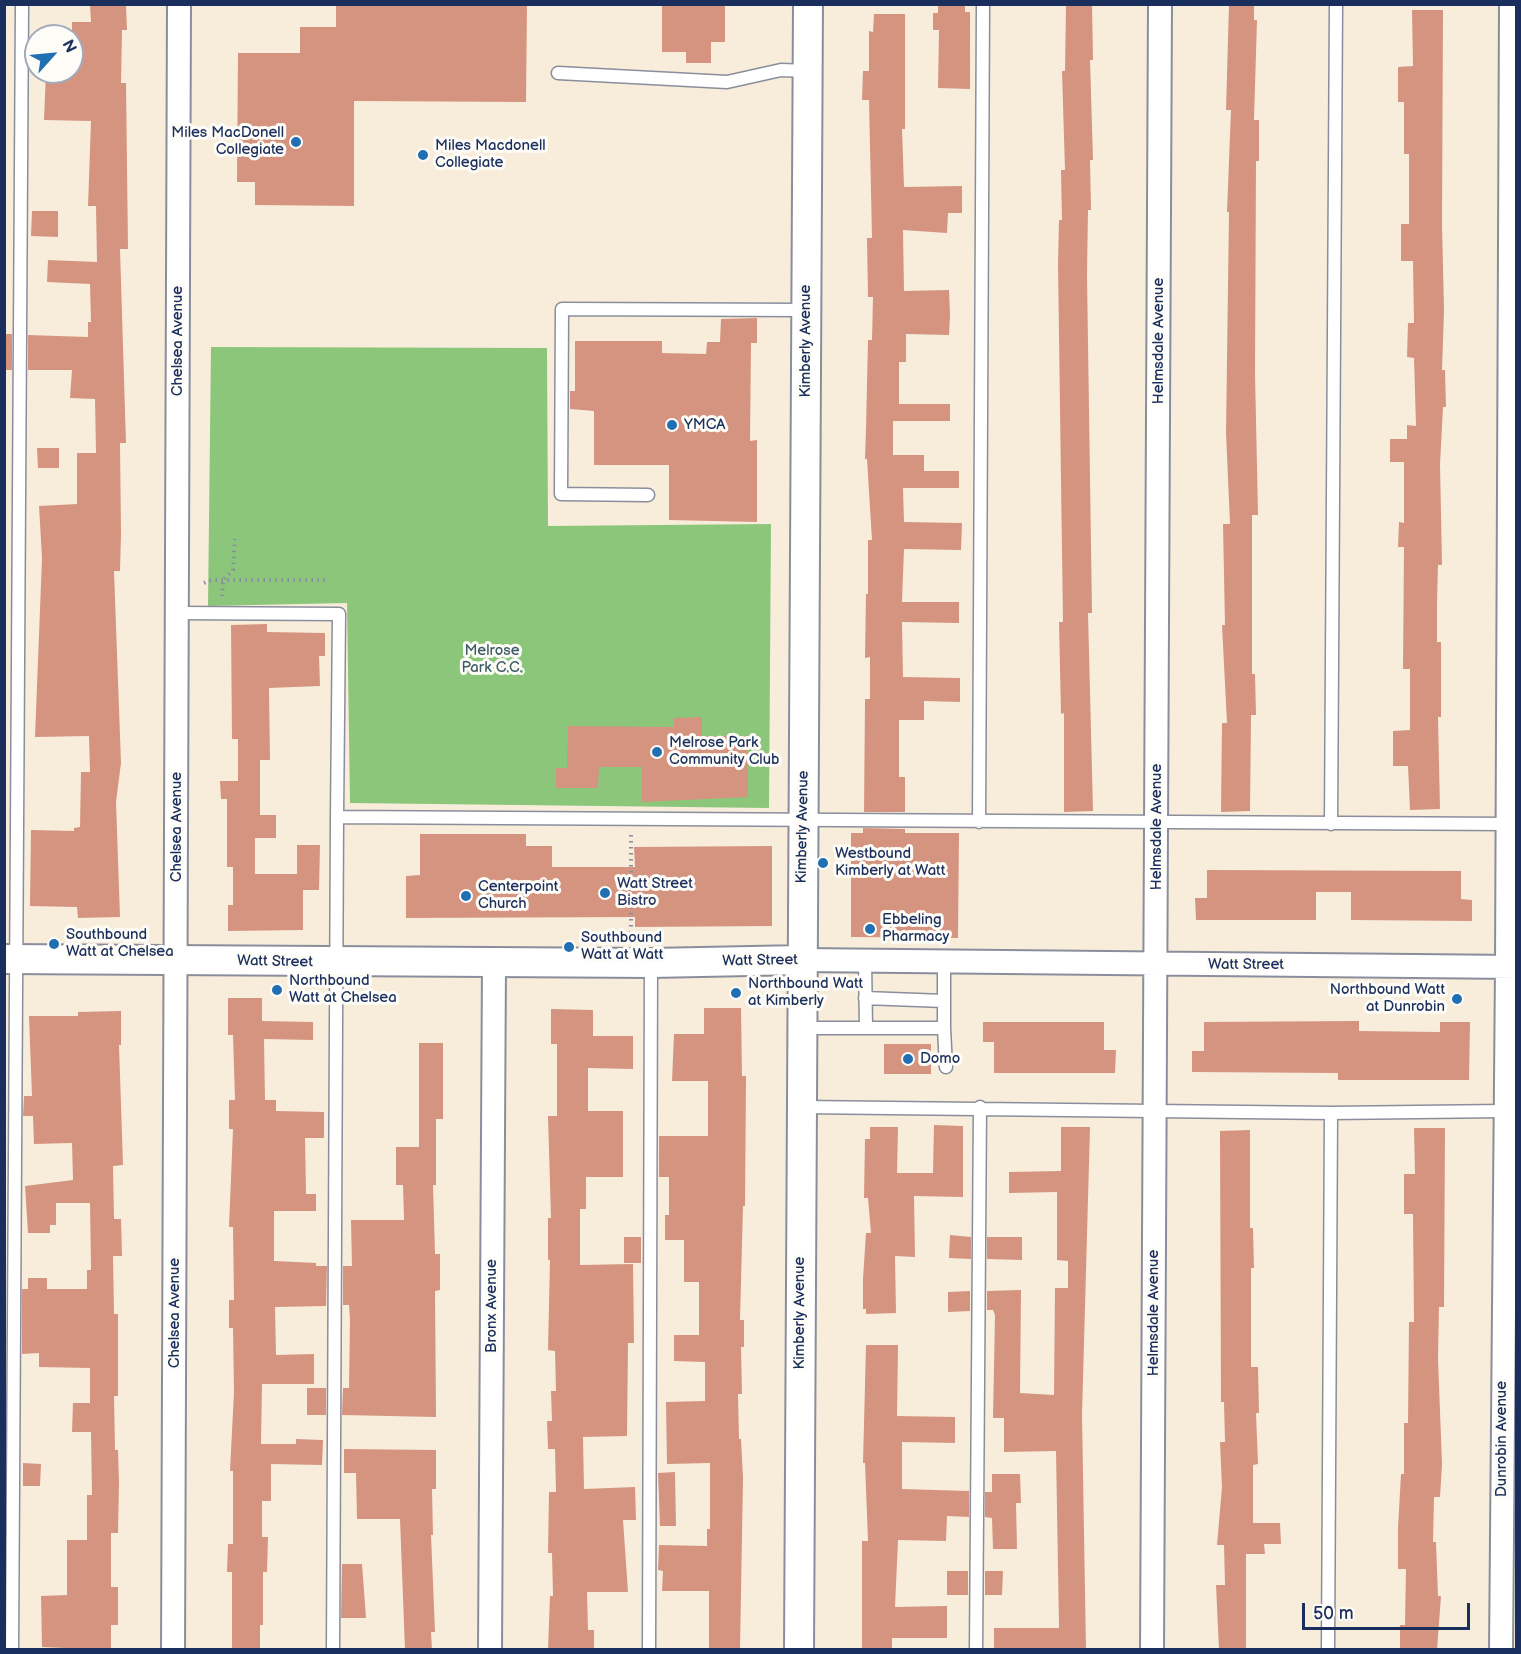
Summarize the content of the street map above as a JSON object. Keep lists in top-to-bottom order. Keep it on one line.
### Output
{"streets":{"street":["Chelsea Avenue","Kimberly Avenue","Helmsdale Avenue","Watt Street","Bronx Avenue","Dunrobin Avenue"]},"crossings":[["Chelsea Avenue","Watt Street"],["Kimberly Avenue","Watt Street"],["Helmsdale Avenue","Watt Street"],["Watt Street","Bronx Avenue"],["Watt Street","Dunrobin Avenue"]],"parks":["Melrose Park C.C."],"places":["Miles MacDonell Collegiate","Miles Macdonell Collegiate","YMCA","Melrose Park Community Club","Westbound Kimberly at Watt","Watt Street Bistro","Centerpoint Church","Ebbeling Pharmacy","Southbound Watt at Chelsea","Southbound Watt at Watt","Northbound Watt at Chelsea","Northbound Watt at Kimberly","Northbound Watt at Dunrobin","Domo"],"scale_bar":"50 m","north":"top right"}
